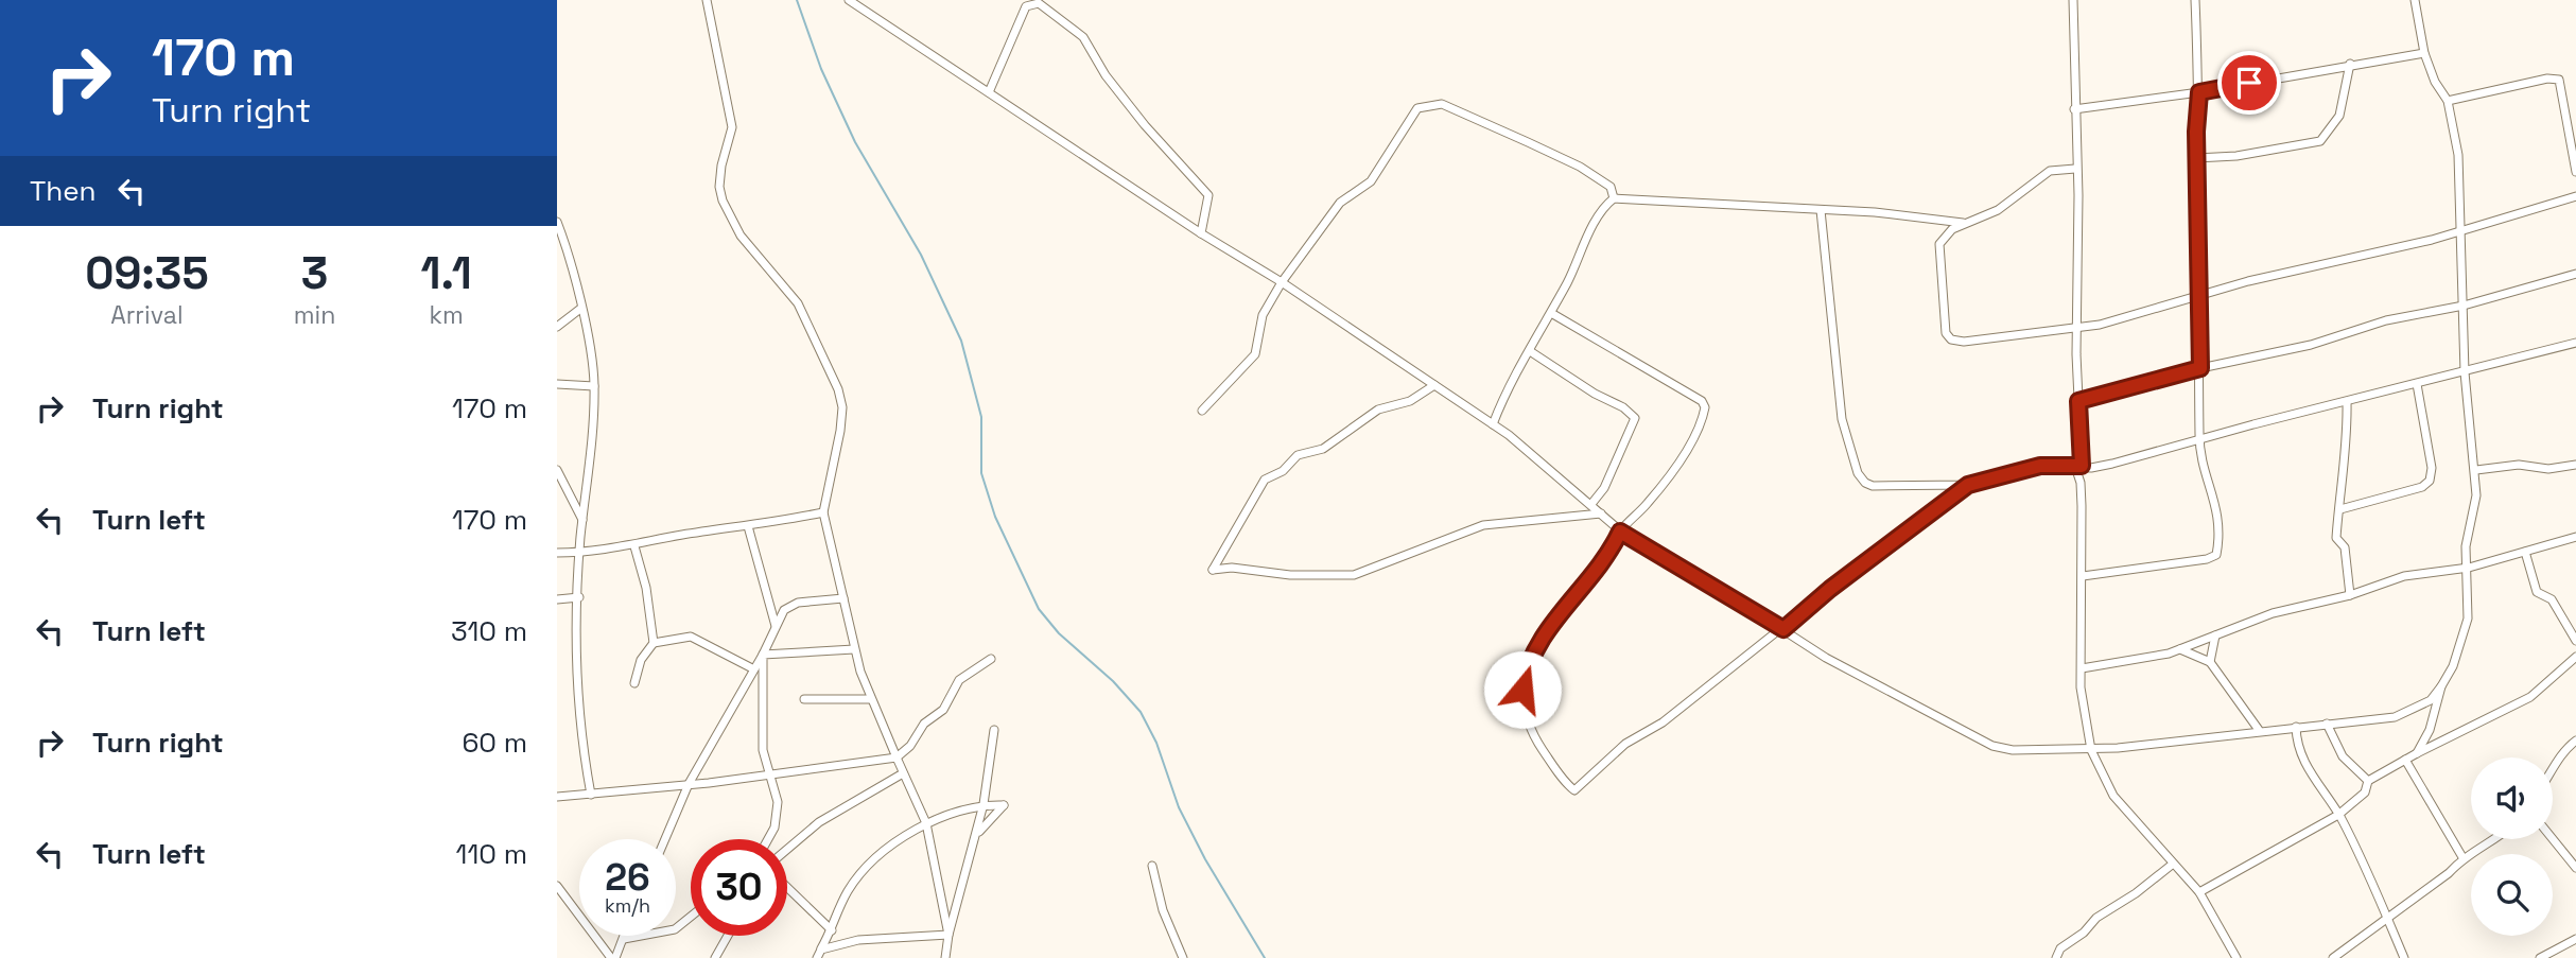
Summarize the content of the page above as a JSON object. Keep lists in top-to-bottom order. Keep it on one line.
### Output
{"page":{"turn":["170 m","Turn right"],"then":"Then","eta":["09:35","Arrival","3","min","1.1","km"],"list":[{"name":"Turn right","value":"170 m"},{"name":"Turn left","value":"170 m"},{"name":"Turn left","value":"310 m"},{"name":"Turn right","value":"60 m"},{"name":"Turn left","value":"110 m"}],"speed":"26 km/h","limit":"30"}}
